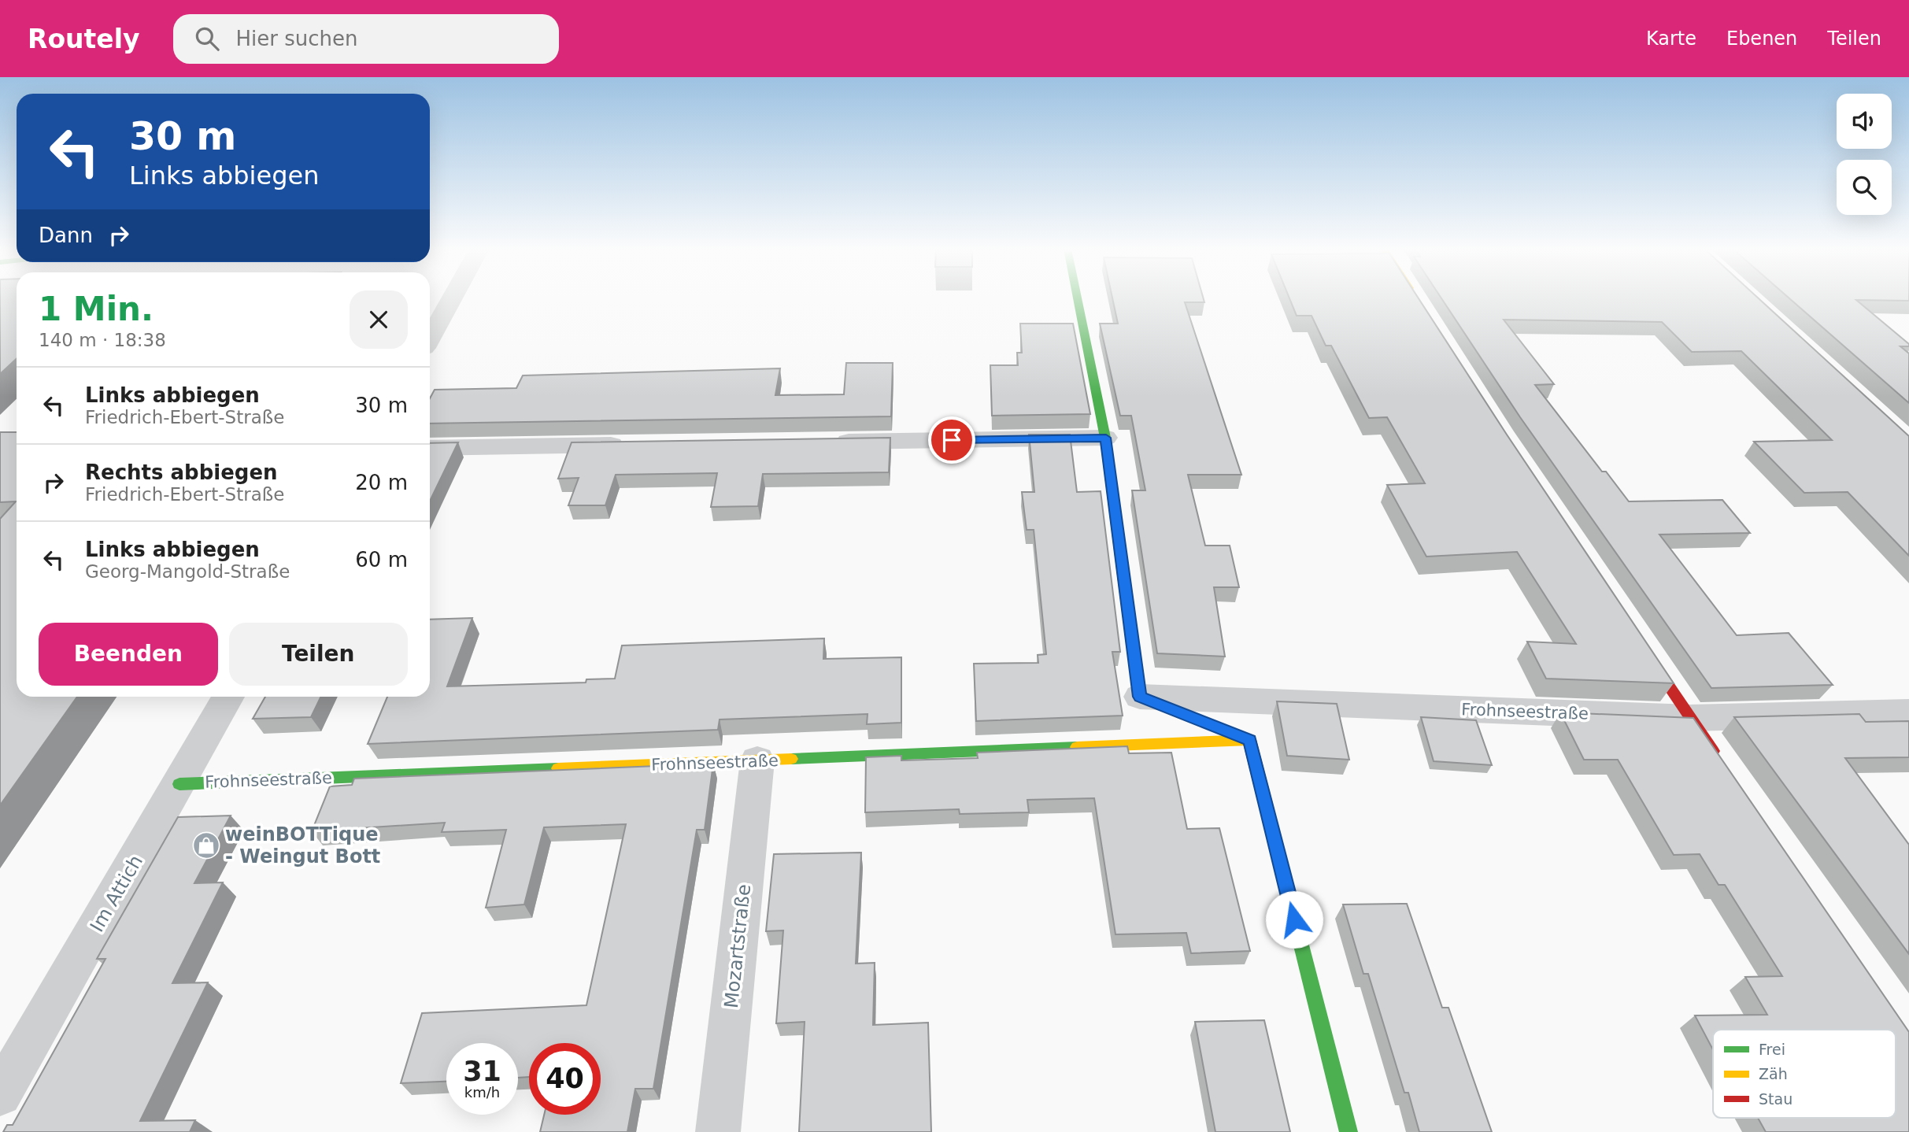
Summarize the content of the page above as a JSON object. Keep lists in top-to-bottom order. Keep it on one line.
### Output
{"streets":{"street":["Frohnseestraße","Im Attich","Mozartstraße"]},"crossings":[["Frohnseestraße","Im Attich"],["Frohnseestraße","Mozartstraße"]],"places":{"shop":["weinBOTTique - Weingut Bott"]},"legend":["Frei","Zäh","Stau"],"page":{"header":"Routely","search":"Hier suchen","nav":["Karte","Ebenen","Teilen"],"turn":["30 m","Links abbiegen"],"then":"Dann","heading":["1 Min.","140 m · 18:38"],"list":[{"name":"Links abbiegen","note":"Friedrich-Ebert-Straße","value":"30 m"},{"name":"Rechts abbiegen","note":"Friedrich-Ebert-Straße","value":"20 m"},{"name":"Links abbiegen","note":"Georg-Mangold-Straße","value":"60 m"}],"buttons":["Beenden","Teilen"],"speed":"31 km/h","limit":"40"}}
